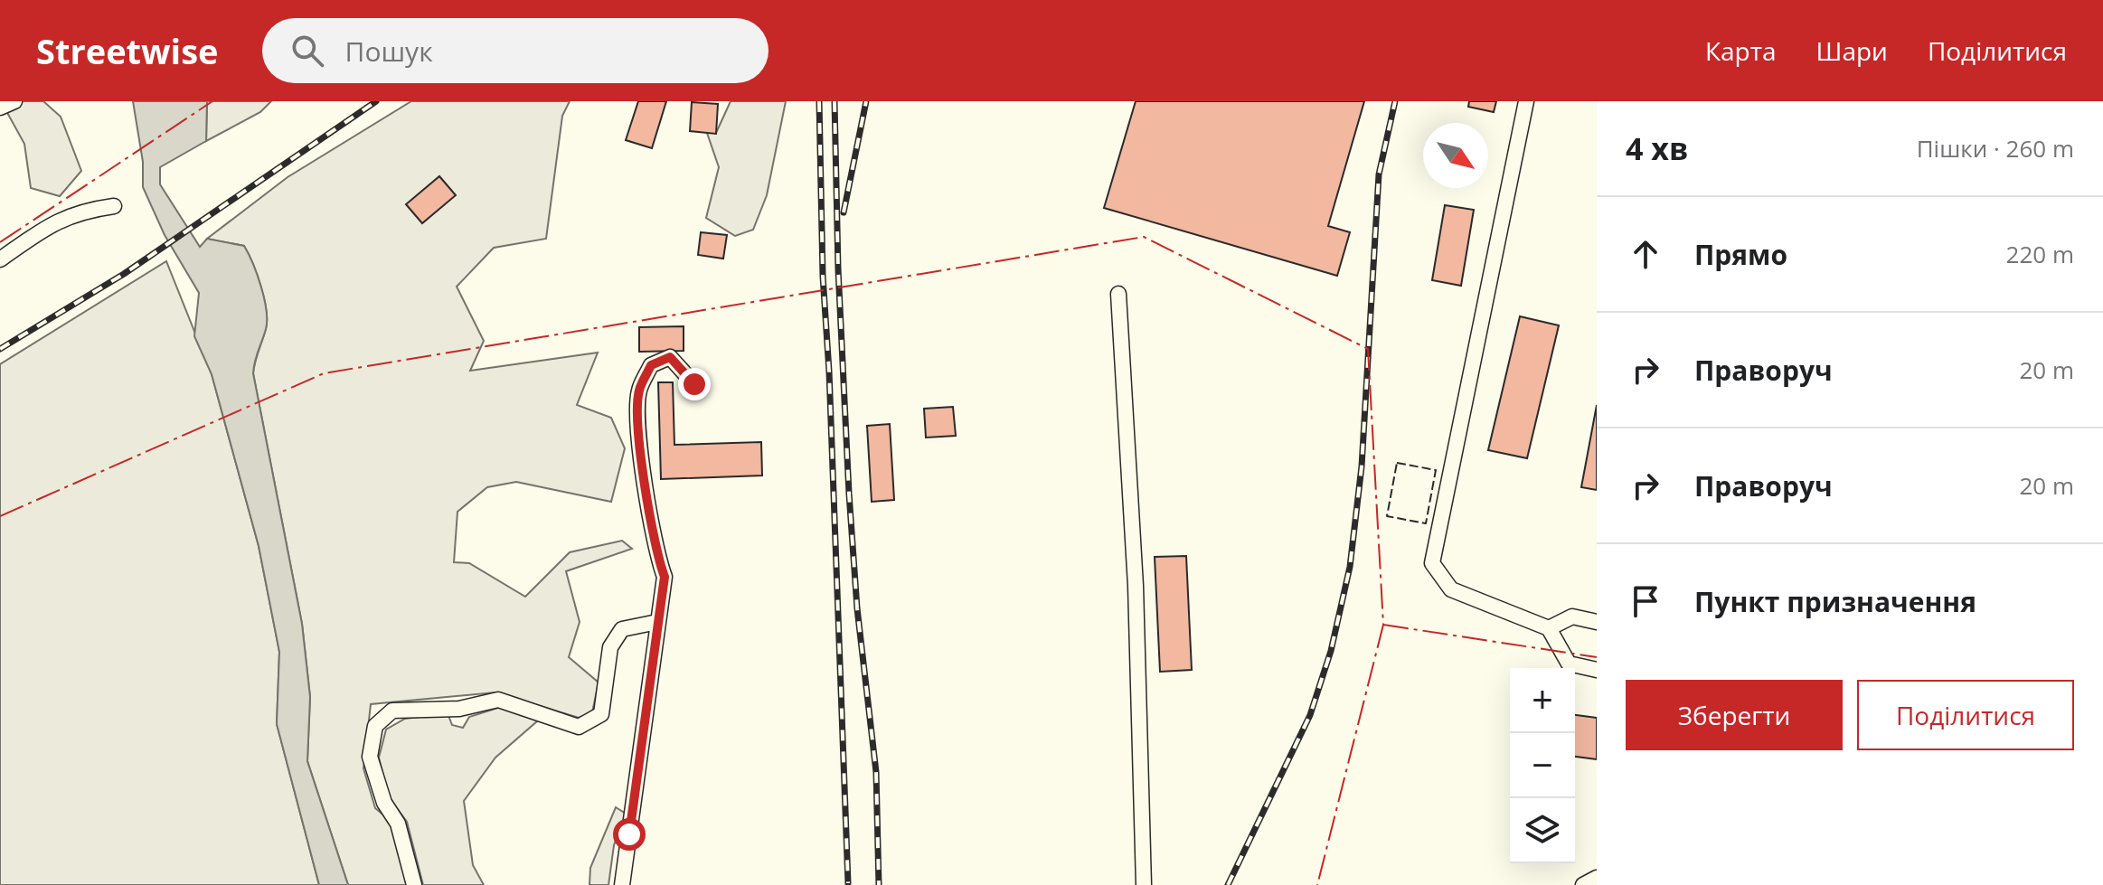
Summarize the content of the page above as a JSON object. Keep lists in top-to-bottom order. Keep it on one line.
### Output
{"north":"bottom right","page":{"header":"Streetwise","search":"Пошук","nav":["Карта","Шари","Поділитися"],"heading":["4 хв","Пішки · 260 m"],"list":[["Прямо","220 m"],["Праворуч","20 m"],["Праворуч","20 m"],"Пункт призначення"],"buttons":["Зберегти","Поділитися"],"map_buttons":["+","−"]}}
